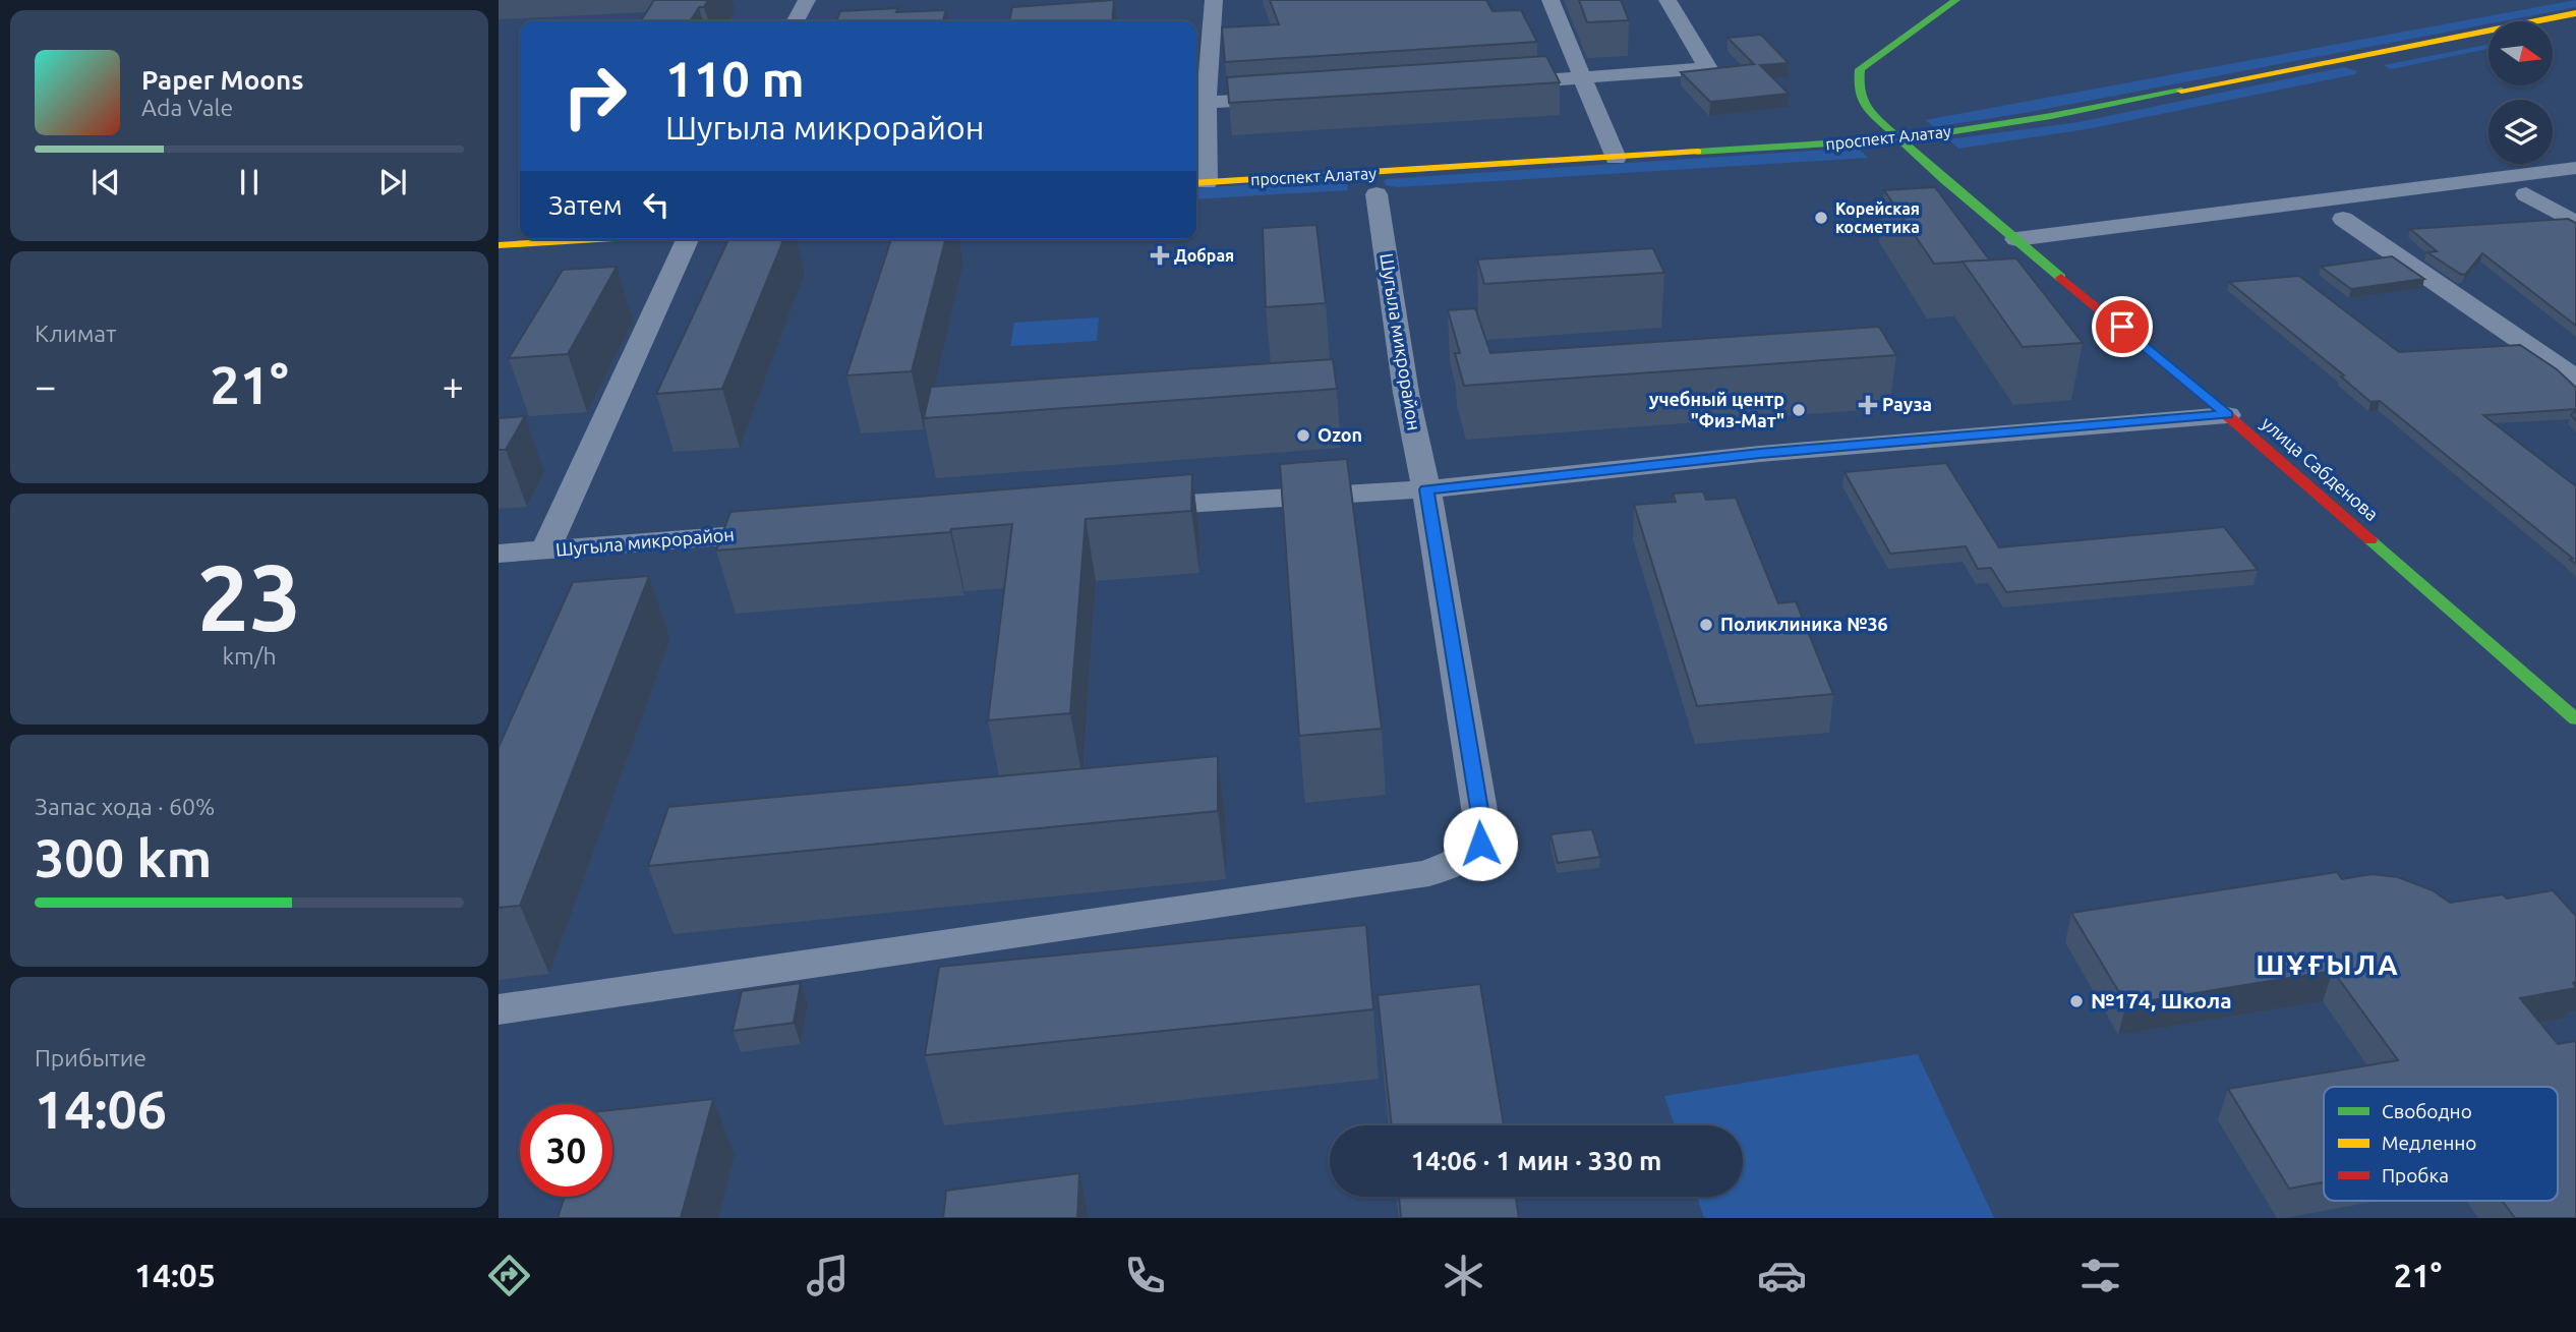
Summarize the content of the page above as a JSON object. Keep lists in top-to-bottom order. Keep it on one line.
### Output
{"streets":{"main road":["проспект Алатау","улица Сабденова"],"street":["Шугыла микрорайон"]},"crossings":[["проспект Алатау","Шугыла микрорайон"],["проспект Алатау","улица Сабденова"]],"districts":["ШҰҒЫЛА"],"places":{"other":["Корейская косметика","учебный центр \"Физ-Мат\"","Ozon","Поликлиника №36","№174, Школа"],"health":["Добрая","Рауза"]},"legend":["Свободно","Медленно","Пробка"],"north":"right","page":{"turn":["110 m","Шугыла микрорайон"],"song":["Paper Moons","Ada Vale"],"then":"Затем","tile":["Климат",["23","km/h"],["Запас хода · 60%","300 km"],["Прибытие","14:06"]],"heat":["−","21°","+"],"limit":"30","trip":"14:06 · 1 мин · 330 m","tabs":["14:05","21°"]}}
